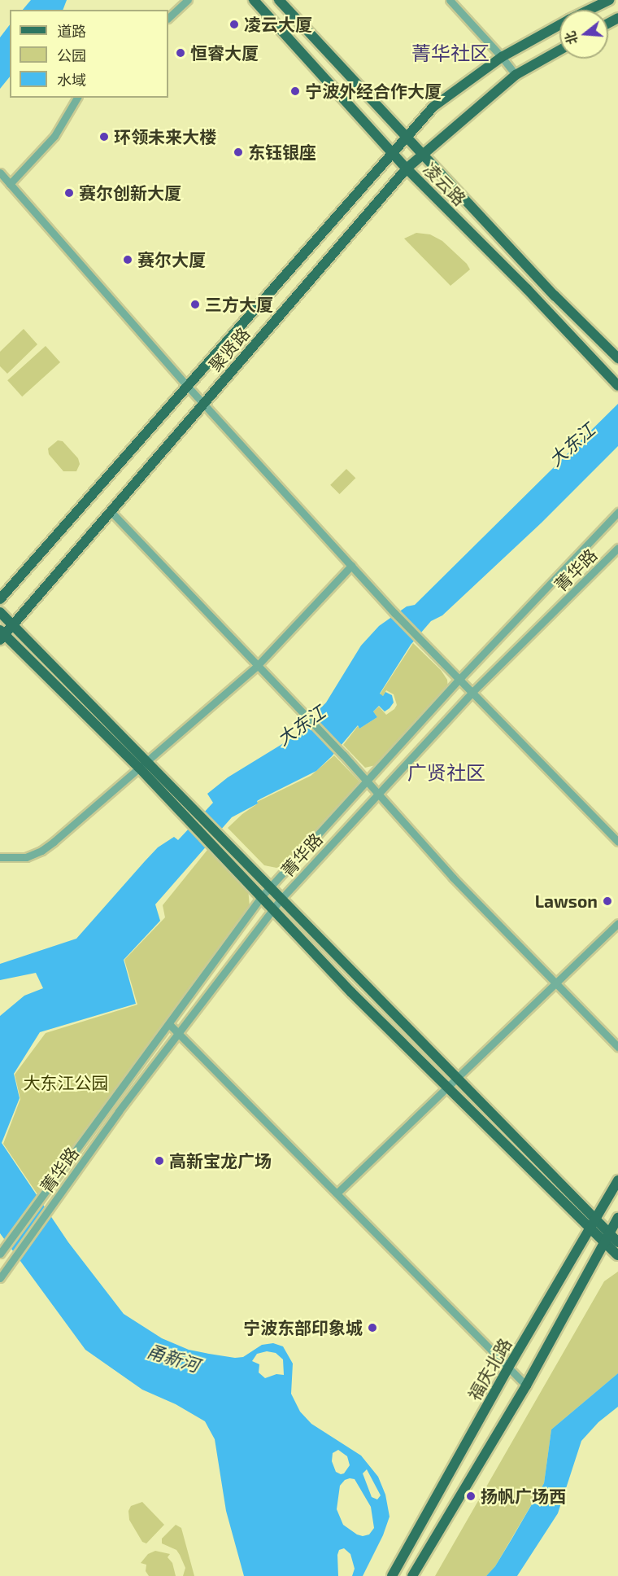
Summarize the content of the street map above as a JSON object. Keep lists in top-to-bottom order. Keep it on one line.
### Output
{"streets":{"main road":["凌云路","聚贤路","福庆北路"],"street":["菁华路"]},"crossings":[["凌云路","聚贤路"]],"districts":["菁华社区","广贤社区"],"water":["大东江","甬新河"],"parks":["大东江公园"],"places":["凌云大厦","恒睿大厦","宁波外经合作大厦","环领未来大楼","东钰银座","赛尔创新大厦","赛尔大厦","三方大厦","Lawson","高新宝龙广场","宁波东部印象城","扬帆广场西"],"legend":["道路","公园","水域"],"north":"left"}
